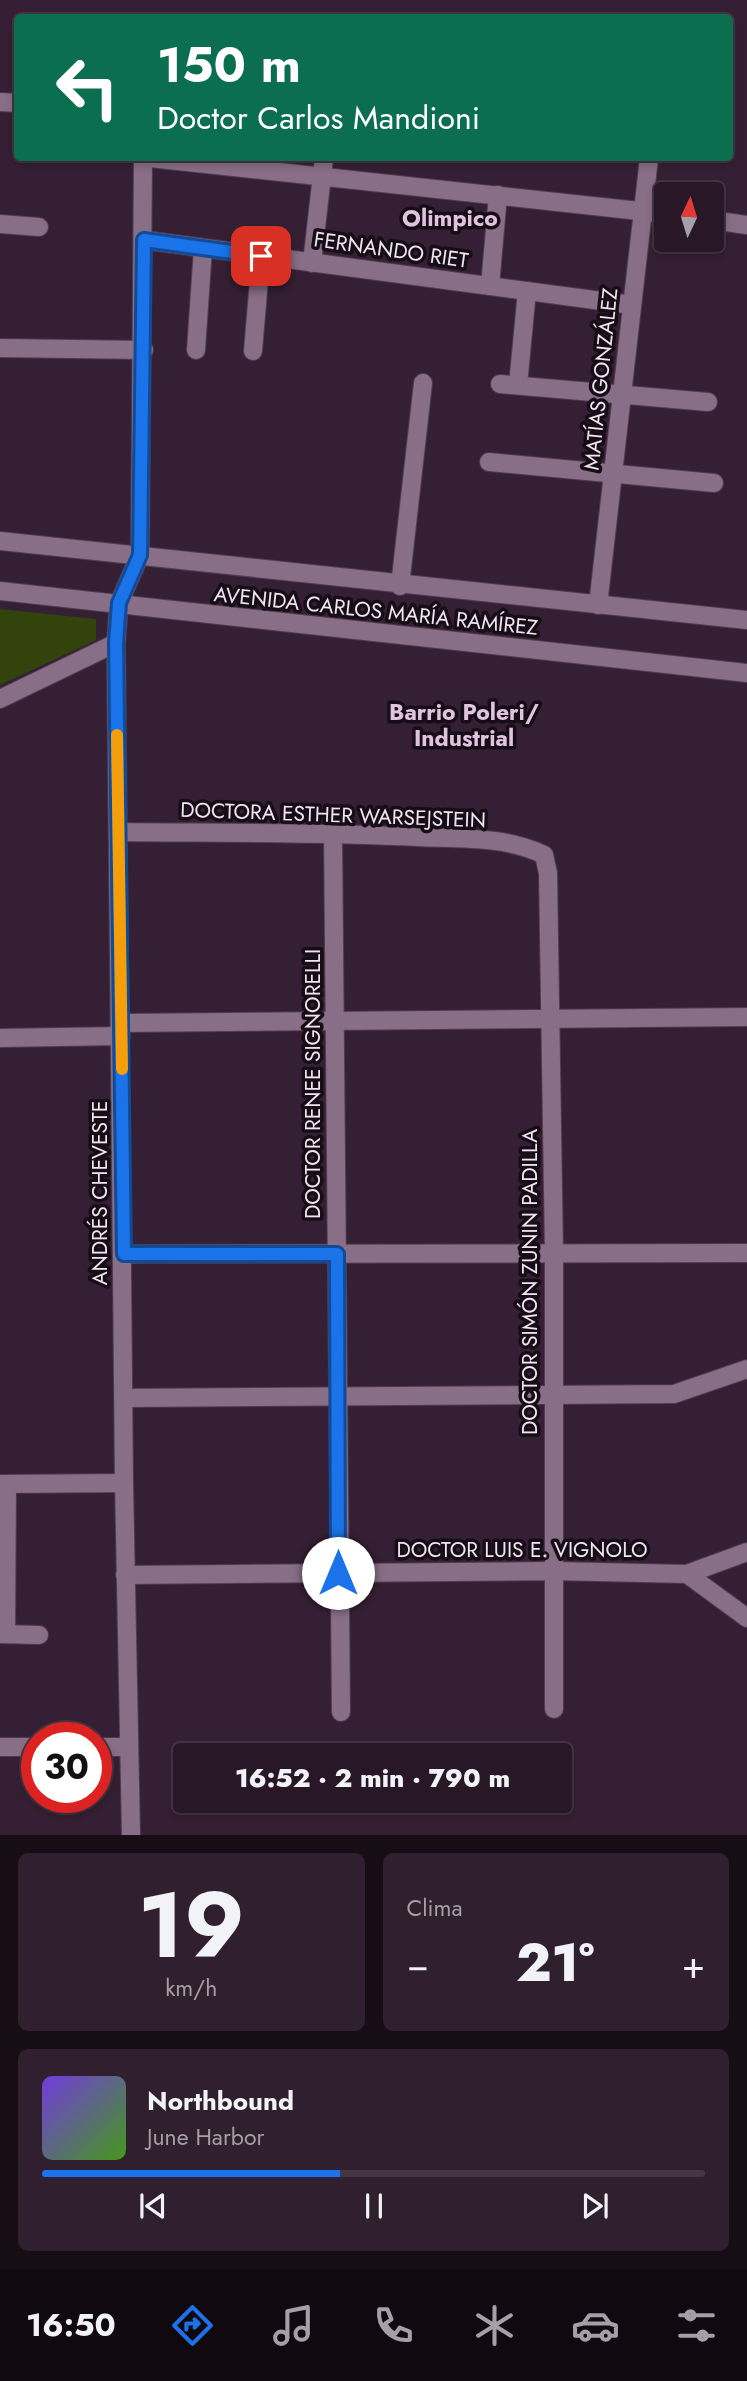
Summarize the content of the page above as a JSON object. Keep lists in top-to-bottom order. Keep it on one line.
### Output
{"streets":{"street":["FERNANDO RIET","MATÍAS GONZÁLEZ","AVENIDA CARLOS MARÍA RAMÍREZ","DOCTORA ESTHER WARSEJSTEIN","DOCTOR RENEE SIGNORELLI","ANDRÉS CHEVESTE","DOCTOR SIMÓN ZUNIN PADILLA","DOCTOR LUIS E. VIGNOLO"]},"crossings":[["FERNANDO RIET","MATÍAS GONZÁLEZ"],["MATÍAS GONZÁLEZ","AVENIDA CARLOS MARÍA RAMÍREZ"],["AVENIDA CARLOS MARÍA RAMÍREZ","ANDRÉS CHEVESTE"],["DOCTORA ESTHER WARSEJSTEIN","DOCTOR RENEE SIGNORELLI"],["DOCTORA ESTHER WARSEJSTEIN","ANDRÉS CHEVESTE"],["DOCTORA ESTHER WARSEJSTEIN","DOCTOR SIMÓN ZUNIN PADILLA"],["DOCTOR RENEE SIGNORELLI","DOCTOR LUIS E. VIGNOLO"],["ANDRÉS CHEVESTE","DOCTOR LUIS E. VIGNOLO"],["DOCTOR SIMÓN ZUNIN PADILLA","DOCTOR LUIS E. VIGNOLO"]],"districts":["Olimpico","Barrio Poleri/ Industrial"],"north":"top","page":{"turn":["150 m","Doctor Carlos Mandioni"],"limit":"30","trip":"16:52 · 2 min · 790 m","tile":[["19","km/h"],"Clima"],"heat":["−","21°","+"],"song":["Northbound","June Harbor"],"tabs":"16:50"}}
